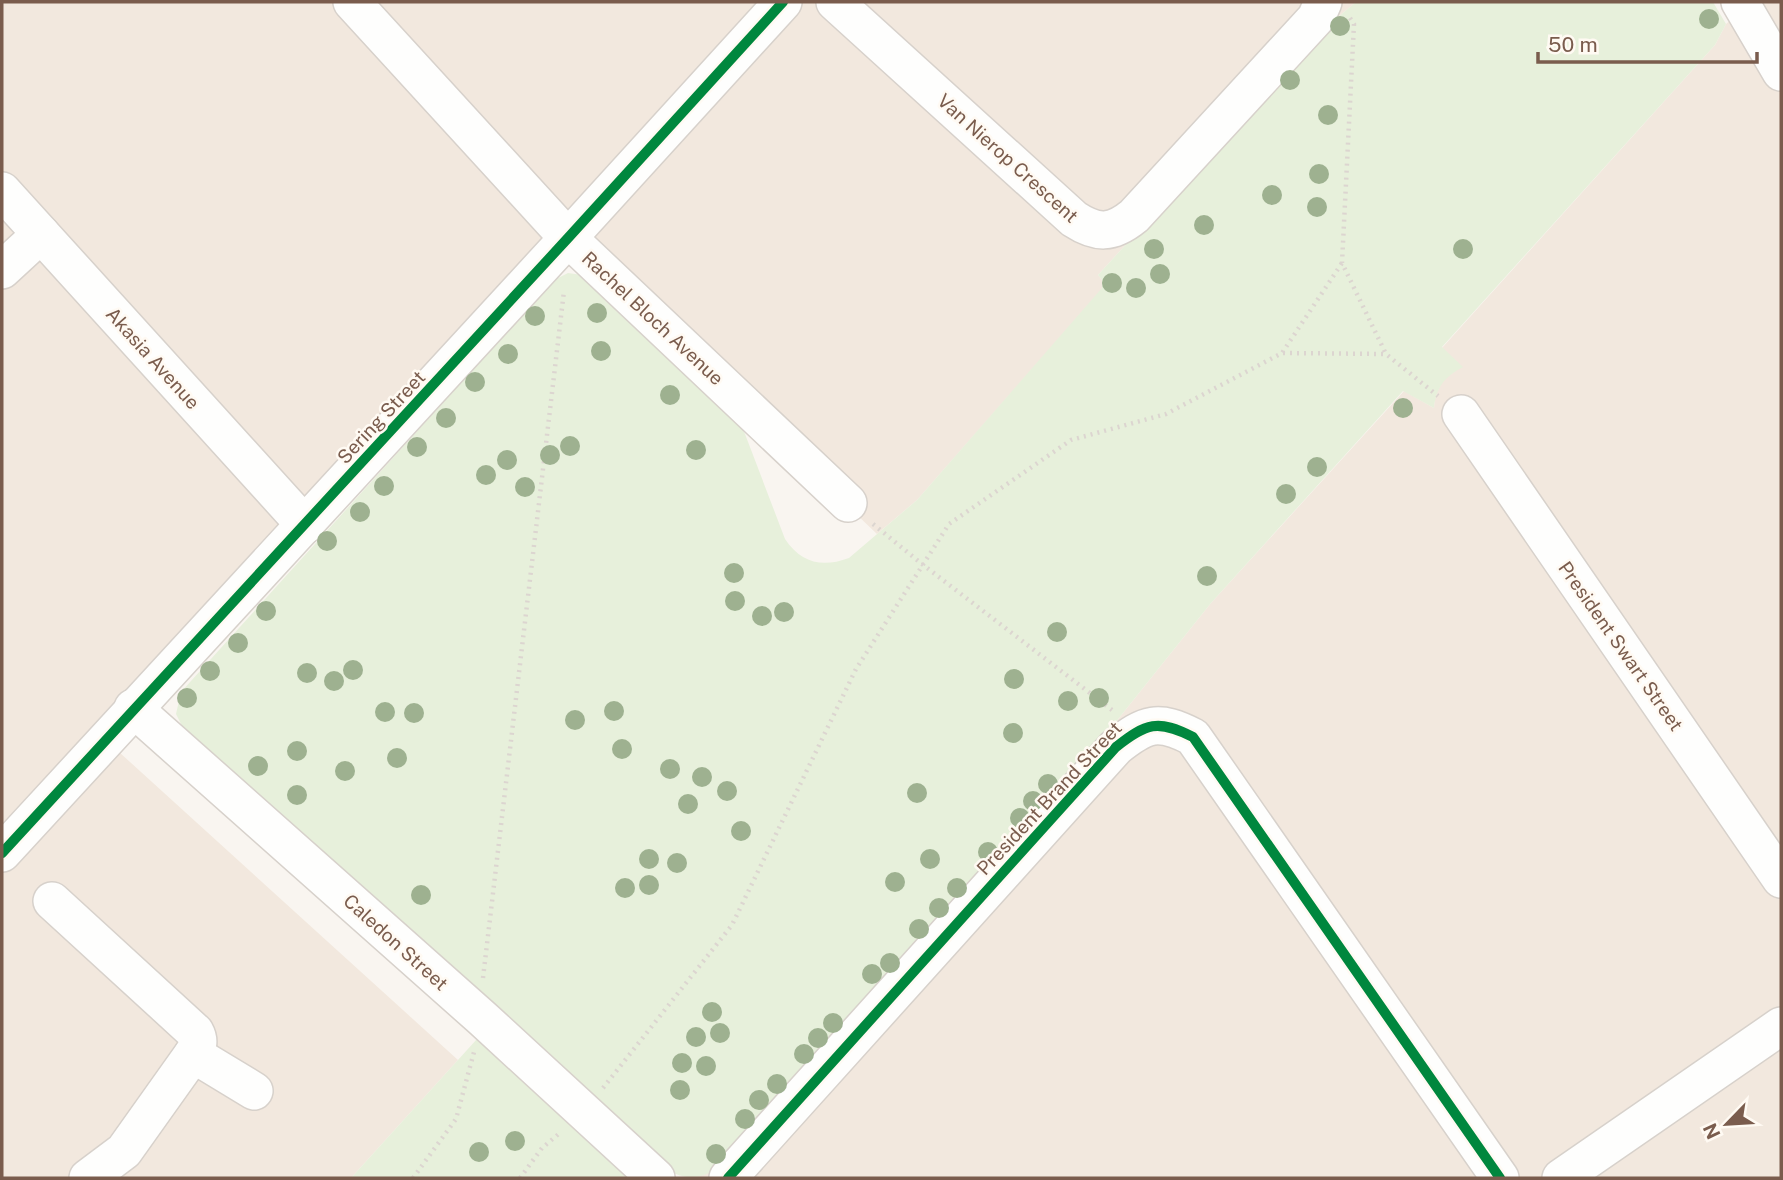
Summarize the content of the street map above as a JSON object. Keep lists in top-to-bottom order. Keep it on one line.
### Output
{"streets":{"street":["Van Nierop Crescent","Rachel Bloch Avenue","Akasia Avenue","Sering Street","President Swart Street","President Brand Street","Caledon Street"]},"crossings":[["Rachel Bloch Avenue","Sering Street"],["Akasia Avenue","Sering Street"],["Sering Street","Caledon Street"]],"scale_bar":"50 m","north":"bottom left"}
